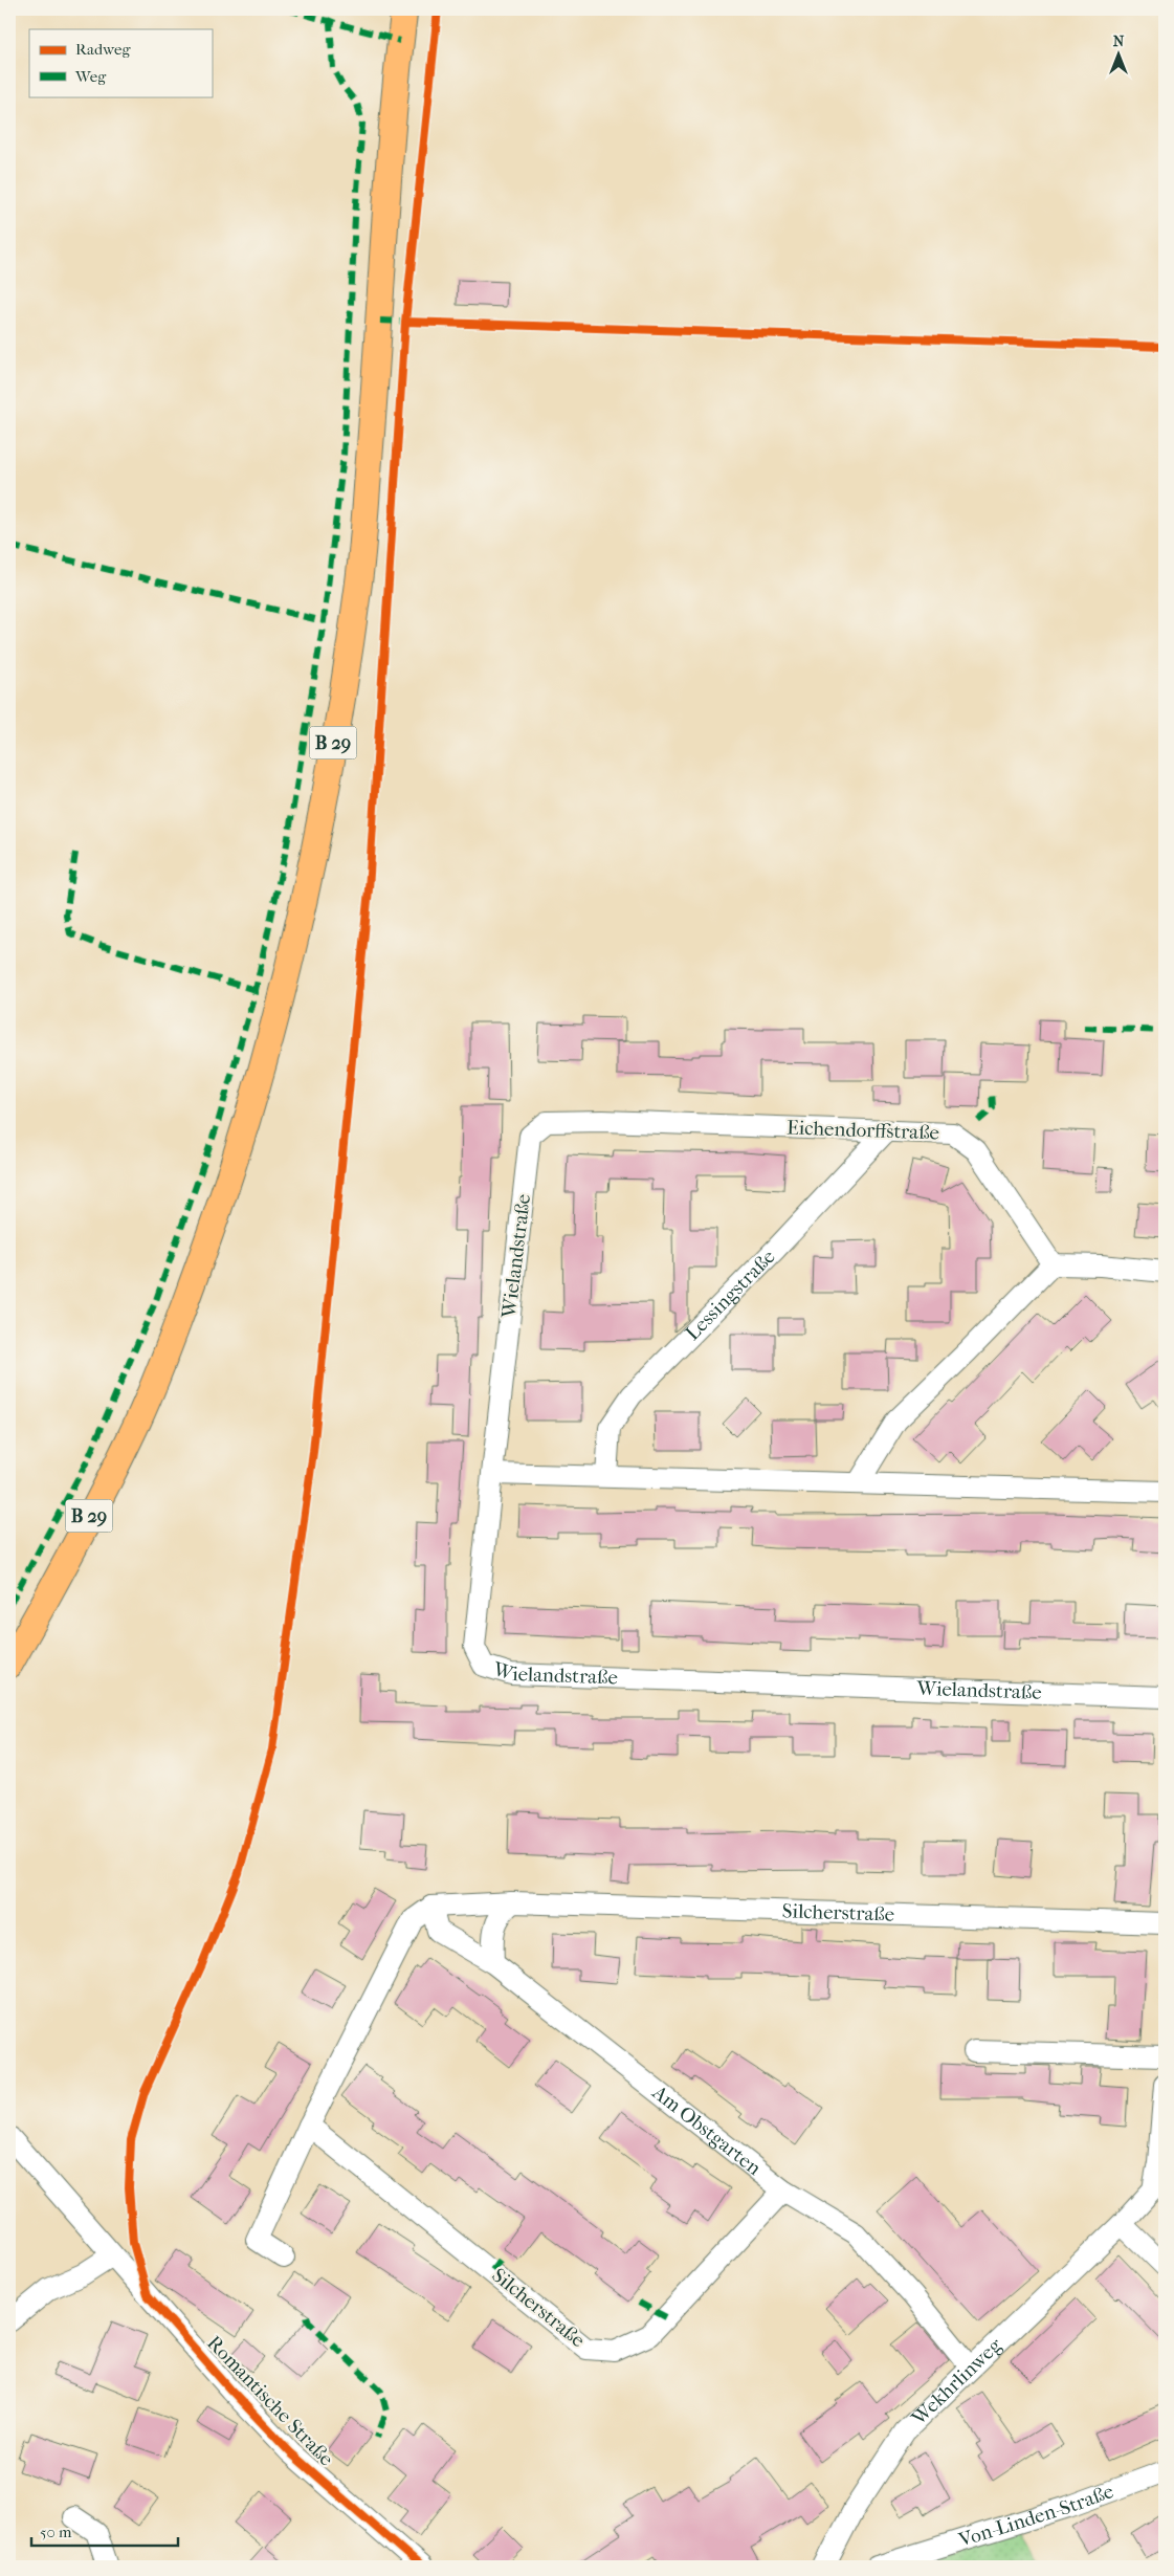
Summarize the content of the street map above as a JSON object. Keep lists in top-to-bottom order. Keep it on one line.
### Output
{"streets":{"main road":["B 29"],"street":["Eichendorffstraße","Wielandstraße","Lessingstraße","Silcherstraße","Am Obstgarten","Wekhrlinweg","Romantische Straße","Von-Linden-Straße"]},"crossings":[["Eichendorffstraße","Wielandstraße"],["Eichendorffstraße","Lessingstraße"],["Silcherstraße","Am Obstgarten"],["Am Obstgarten","Wekhrlinweg"]],"legend":["Radweg","Weg"],"scale_bar":"50 m","north":"top"}
